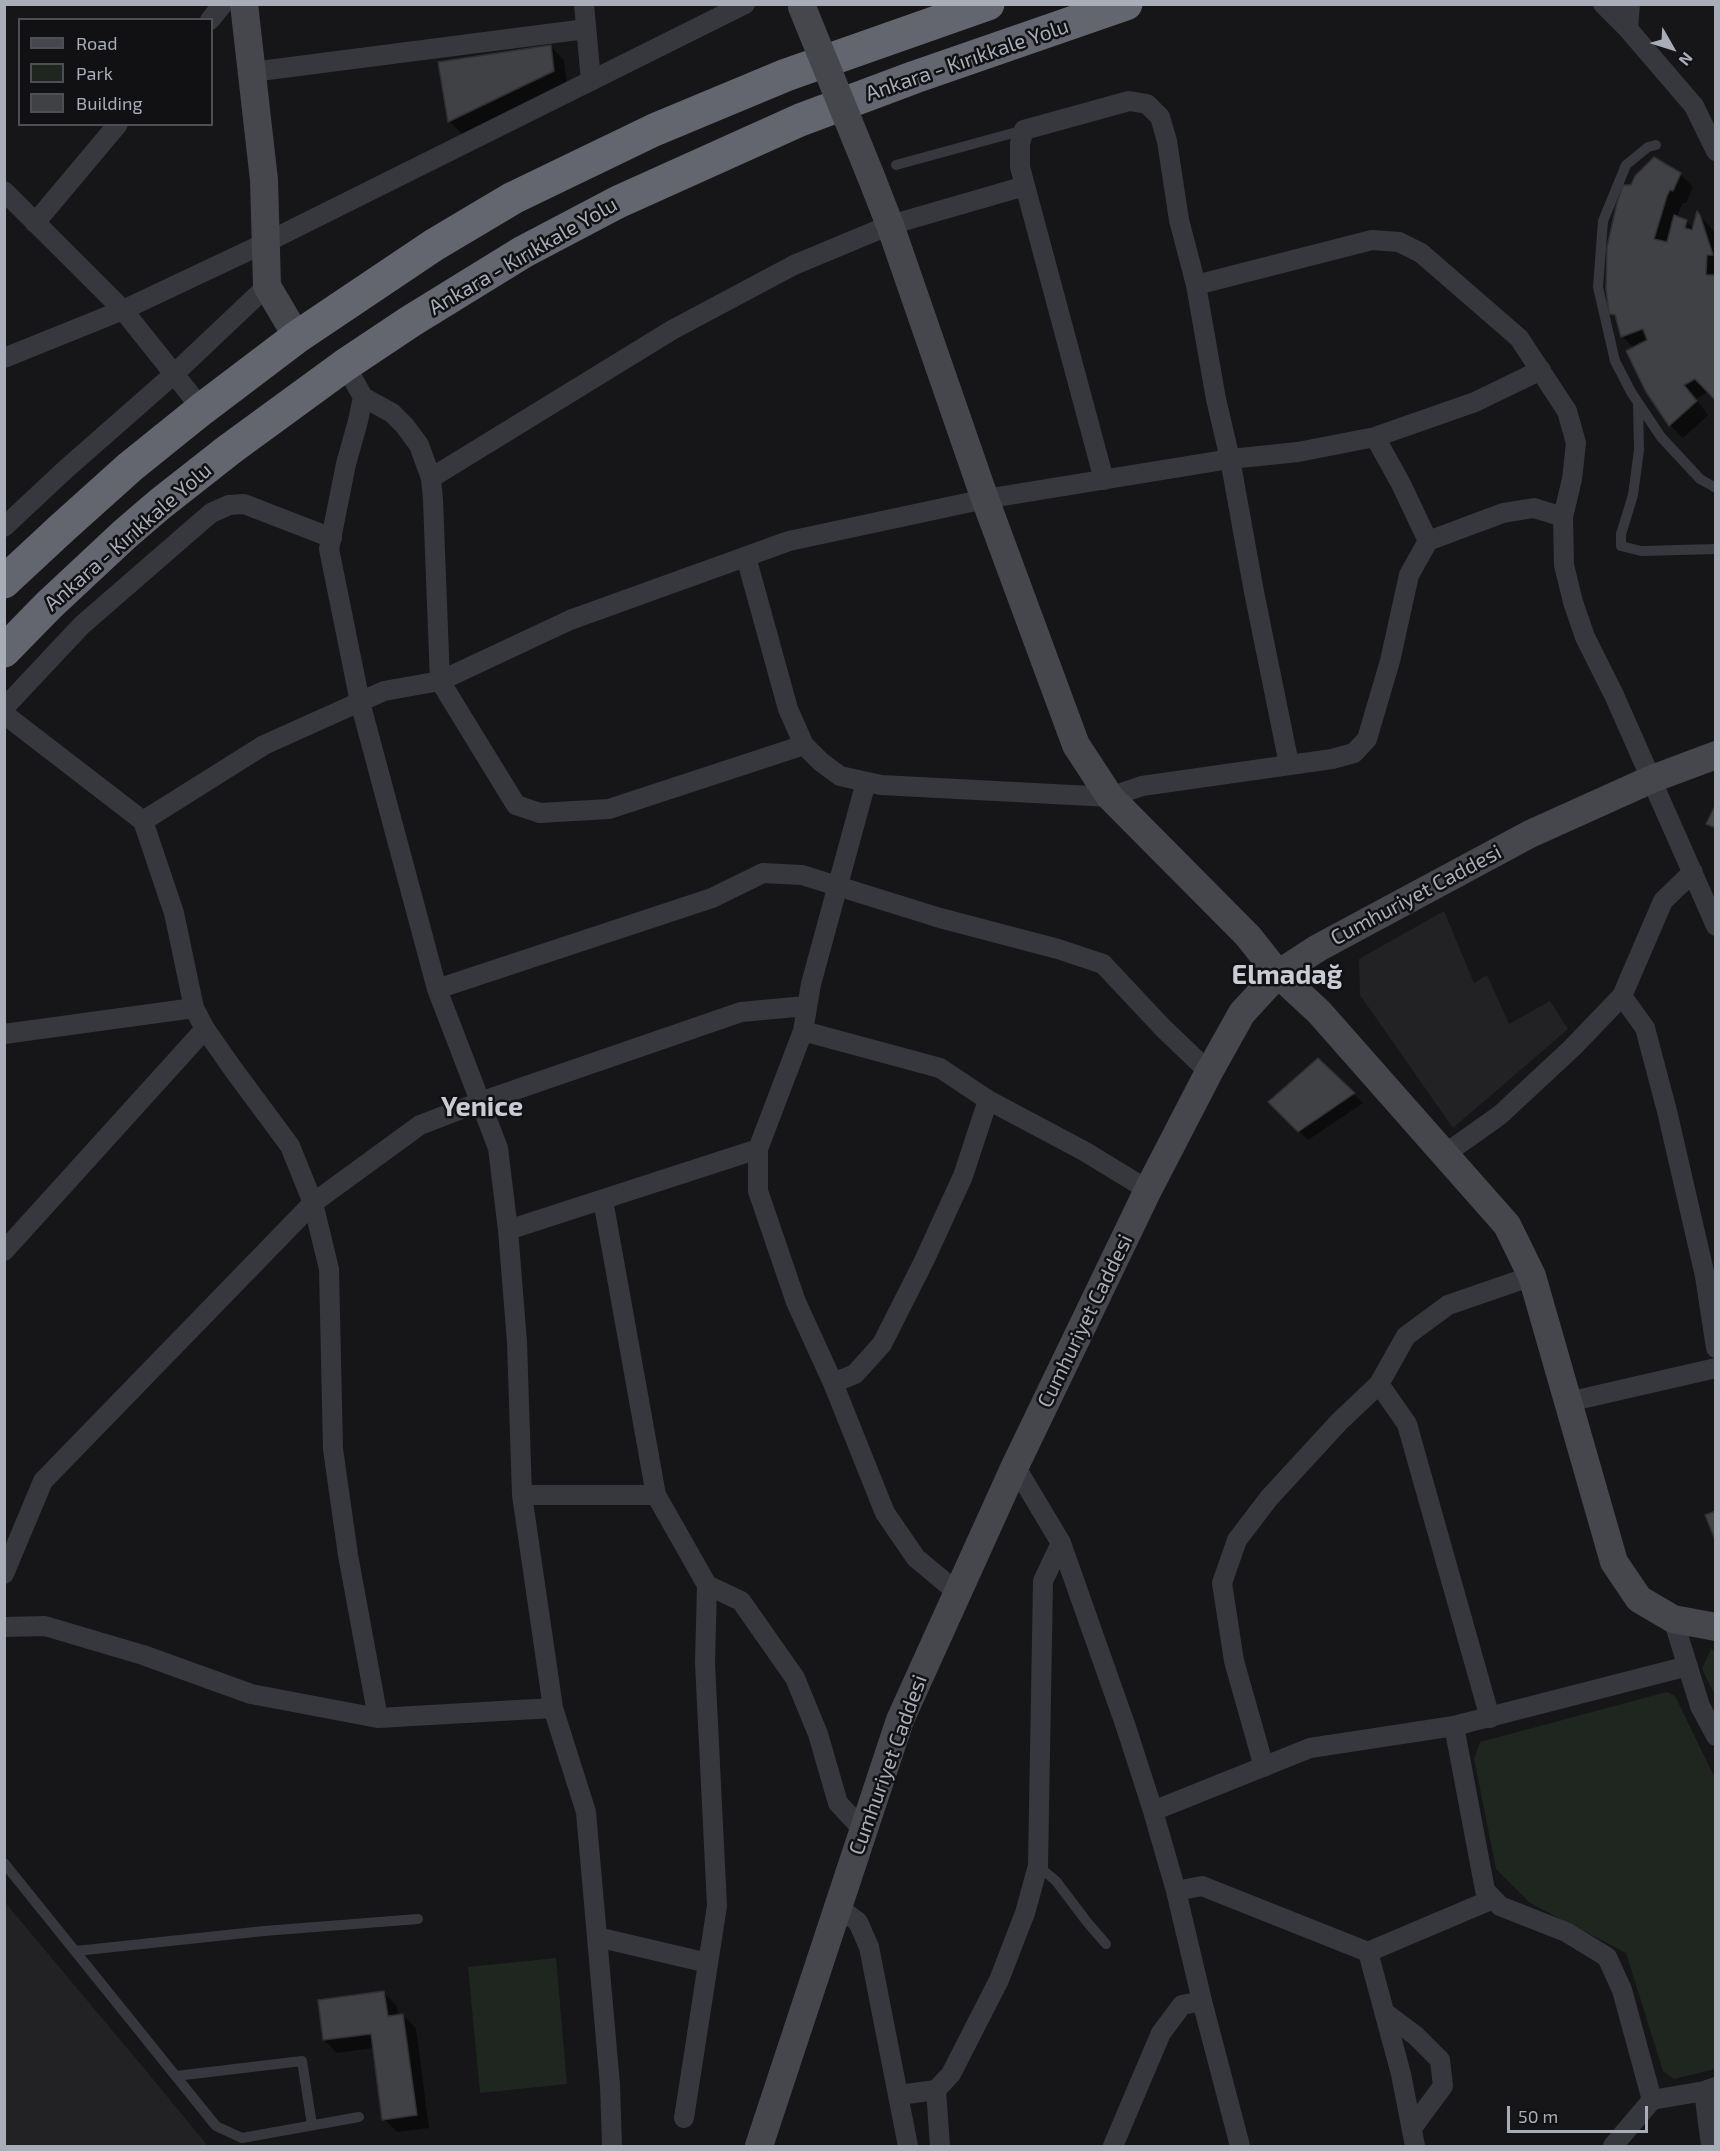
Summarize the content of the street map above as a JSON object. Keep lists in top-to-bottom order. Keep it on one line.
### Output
{"streets":{"highway":["Ankara - Kırıkkale Yolu"],"street":["Cumhuriyet Caddesi"]},"districts":["Elmadağ","Yenice"],"legend":["Road","Park","Building"],"scale_bar":"50 m","north":"bottom right"}
